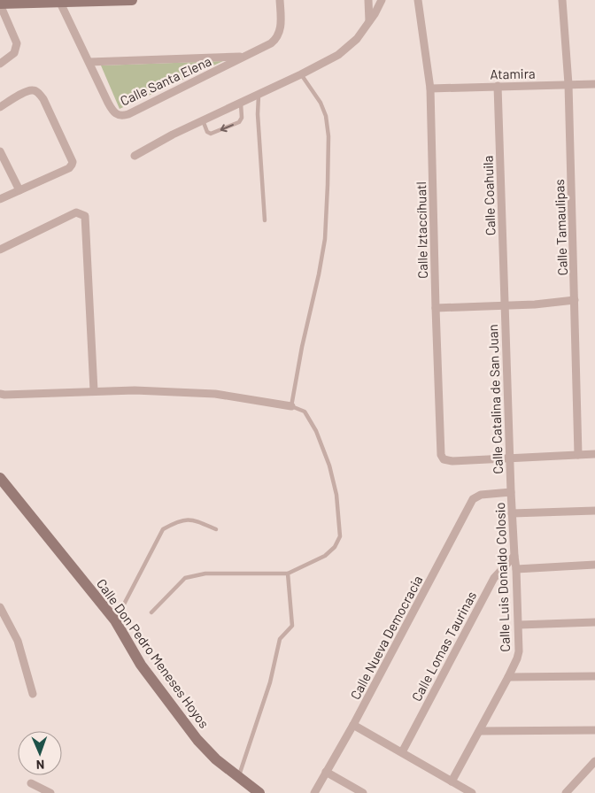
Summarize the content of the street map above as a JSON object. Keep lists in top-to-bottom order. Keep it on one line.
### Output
{"streets":{"street":["Atamira","Calle Santa Elena","Calle Coahuila","Calle Tamaulipas","Calle Iztaccíhuatl","Calle Catalina de San Juan","Calle Luis Donaldo Colosio","Calle Nueva Democracia","Calle Lomas Taurinas","Calle Don Pedro Meneses Hoyos"]},"crossings":[["Atamira","Calle Coahuila"],["Atamira","Calle Tamaulipas"],["Atamira","Calle Iztaccíhuatl"],["Calle Coahuila","Calle Catalina de San Juan"],["Calle Iztaccíhuatl","Calle Catalina de San Juan"],["Calle Catalina de San Juan","Calle Luis Donaldo Colosio"],["Calle Luis Donaldo Colosio","Calle Nueva Democracia"],["Calle Luis Donaldo Colosio","Calle Lomas Taurinas"]],"north":"bottom"}
